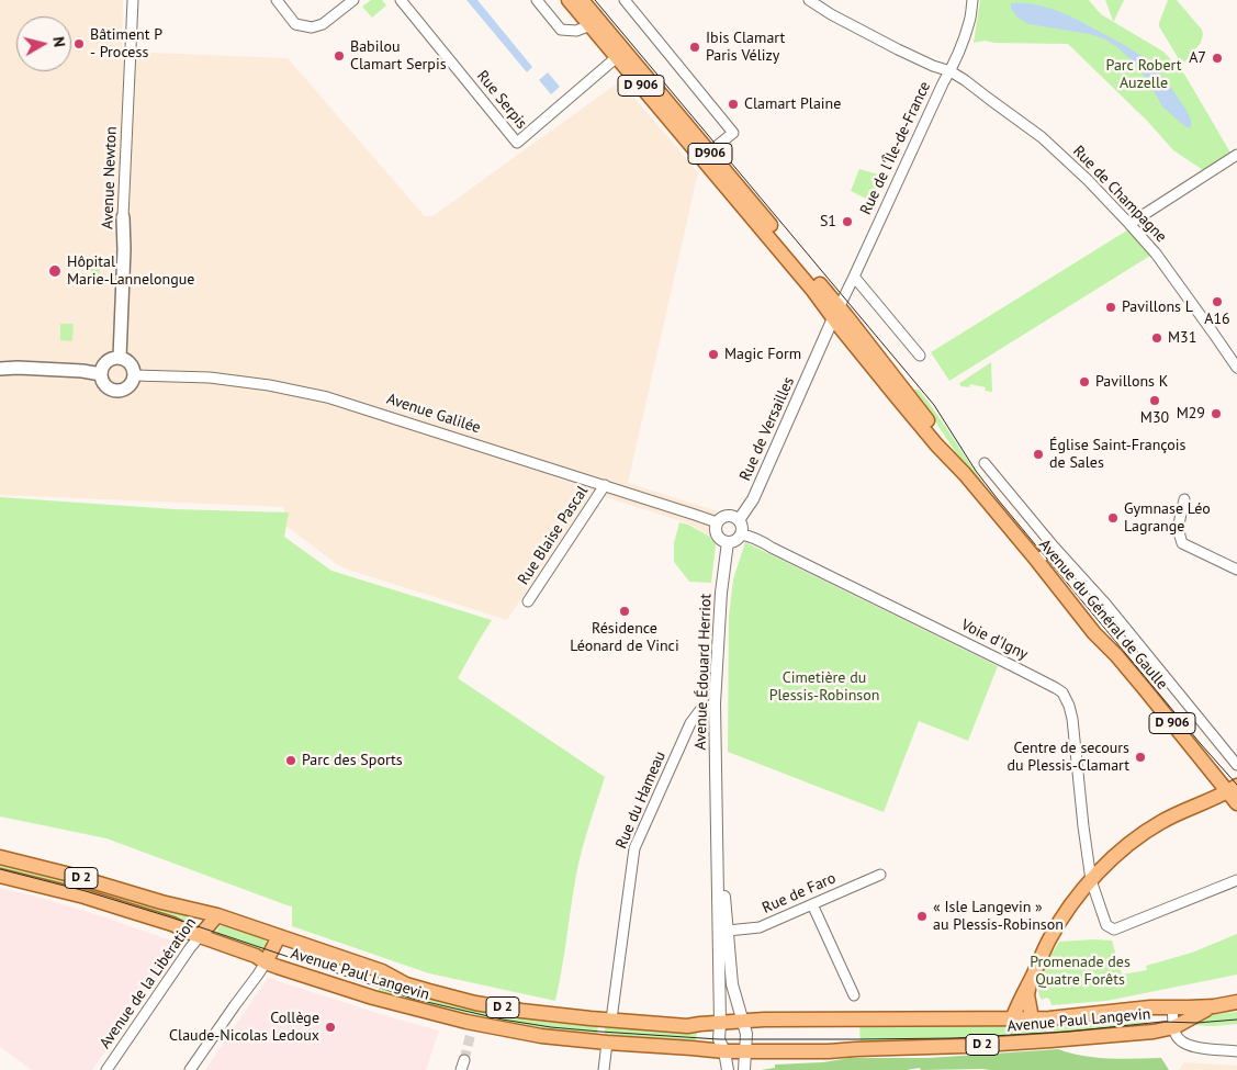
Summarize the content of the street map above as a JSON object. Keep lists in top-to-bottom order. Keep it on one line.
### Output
{"streets":{"main road":["D 906","D906","Avenue Newton","Avenue du Général de Gaulle","D 2","Avenue Paul Langevin","Avenue de la Libération"],"street":["Rue Serpis","Rue de l'Île-de-France","Rue de Champagne","Avenue Galilée","Rue de Versailles","Rue Blaise Pascal","Voie d'Igny","Avenue Édouard Herriot","Rue du Hameau","Rue de Faro"]},"crossings":[["Rue Serpis","Avenue du Général de Gaulle"],["Rue de l'Île-de-France","Rue de Champagne"],["Rue de l'Île-de-France","Rue de Versailles"],["Rue de l'Île-de-France","Avenue du Général de Gaulle"],["Avenue Newton","Avenue Galilée"],["Avenue Galilée","Rue de Versailles"],["Avenue Galilée","Rue Blaise Pascal"],["Avenue Galilée","Voie d'Igny"],["Avenue Galilée","Avenue Édouard Herriot"],["Rue de Versailles","Avenue du Général de Gaulle"],["Rue de Versailles","Voie d'Igny"],["Rue de Versailles","Avenue Édouard Herriot"],["Voie d'Igny","Avenue Édouard Herriot"],["Avenue Édouard Herriot","Rue du Hameau"],["Avenue Édouard Herriot","Rue de Faro"],["Avenue Édouard Herriot","Avenue Paul Langevin"],["Rue du Hameau","Avenue Paul Langevin"],["Avenue Paul Langevin","Avenue de la Libération"]],"parks":["Parc Robert Auzelle","Cimetière du Plessis-Robinson","Promenade des Quatre Forêts"],"places":["Bâtiment P - Process","Ibis Clamart Paris Vélizy","Babilou Clamart Serpis","A7","Clamart Plaine","S1","Hôpital Marie-Lannelongue","A16","Pavillons L","M31","Magic Form","Pavillons K","M30","M29","Église Saint-François de Sales","Gymnase Léo Lagrange","Résidence Léonard de Vinci","Centre de secours du Plessis-Clamart","Parc des Sports","« Isle Langevin » au Plessis-Robinson","Collège Claude-Nicolas Ledoux"],"north":"right"}
